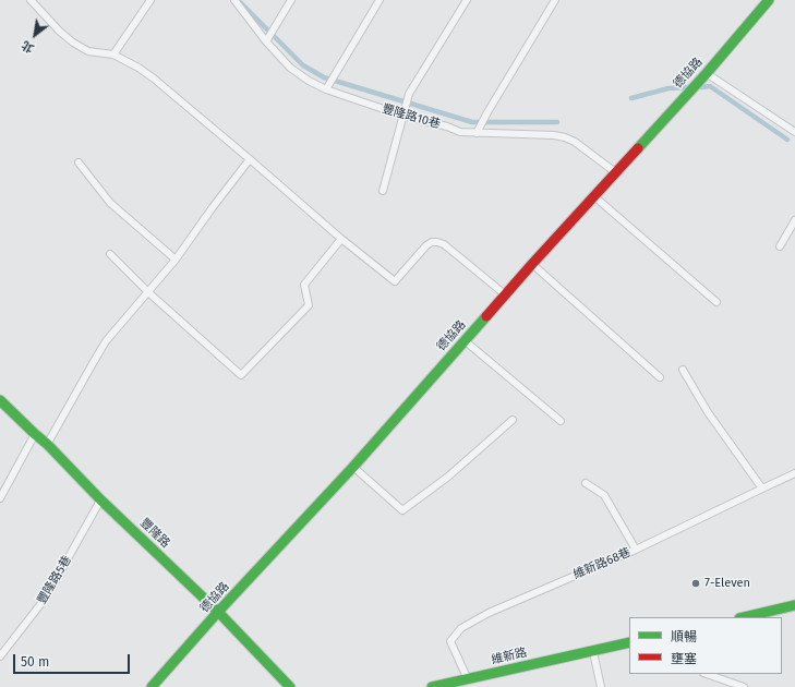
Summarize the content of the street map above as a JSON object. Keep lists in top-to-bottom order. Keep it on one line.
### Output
{"streets":{"street":["德協路","豐隆路","維新路"],"lane":["豐隆路10巷","維新路68巷","豐隆路5巷"]},"crossings":[["德協路","豐隆路10巷"],["德協路","豐隆路"],["豐隆路","豐隆路5巷"],["維新路68巷","維新路"]],"places":["7-Eleven"],"legend":["順暢","壅塞"],"scale_bar":"50 m","north":"bottom left"}
